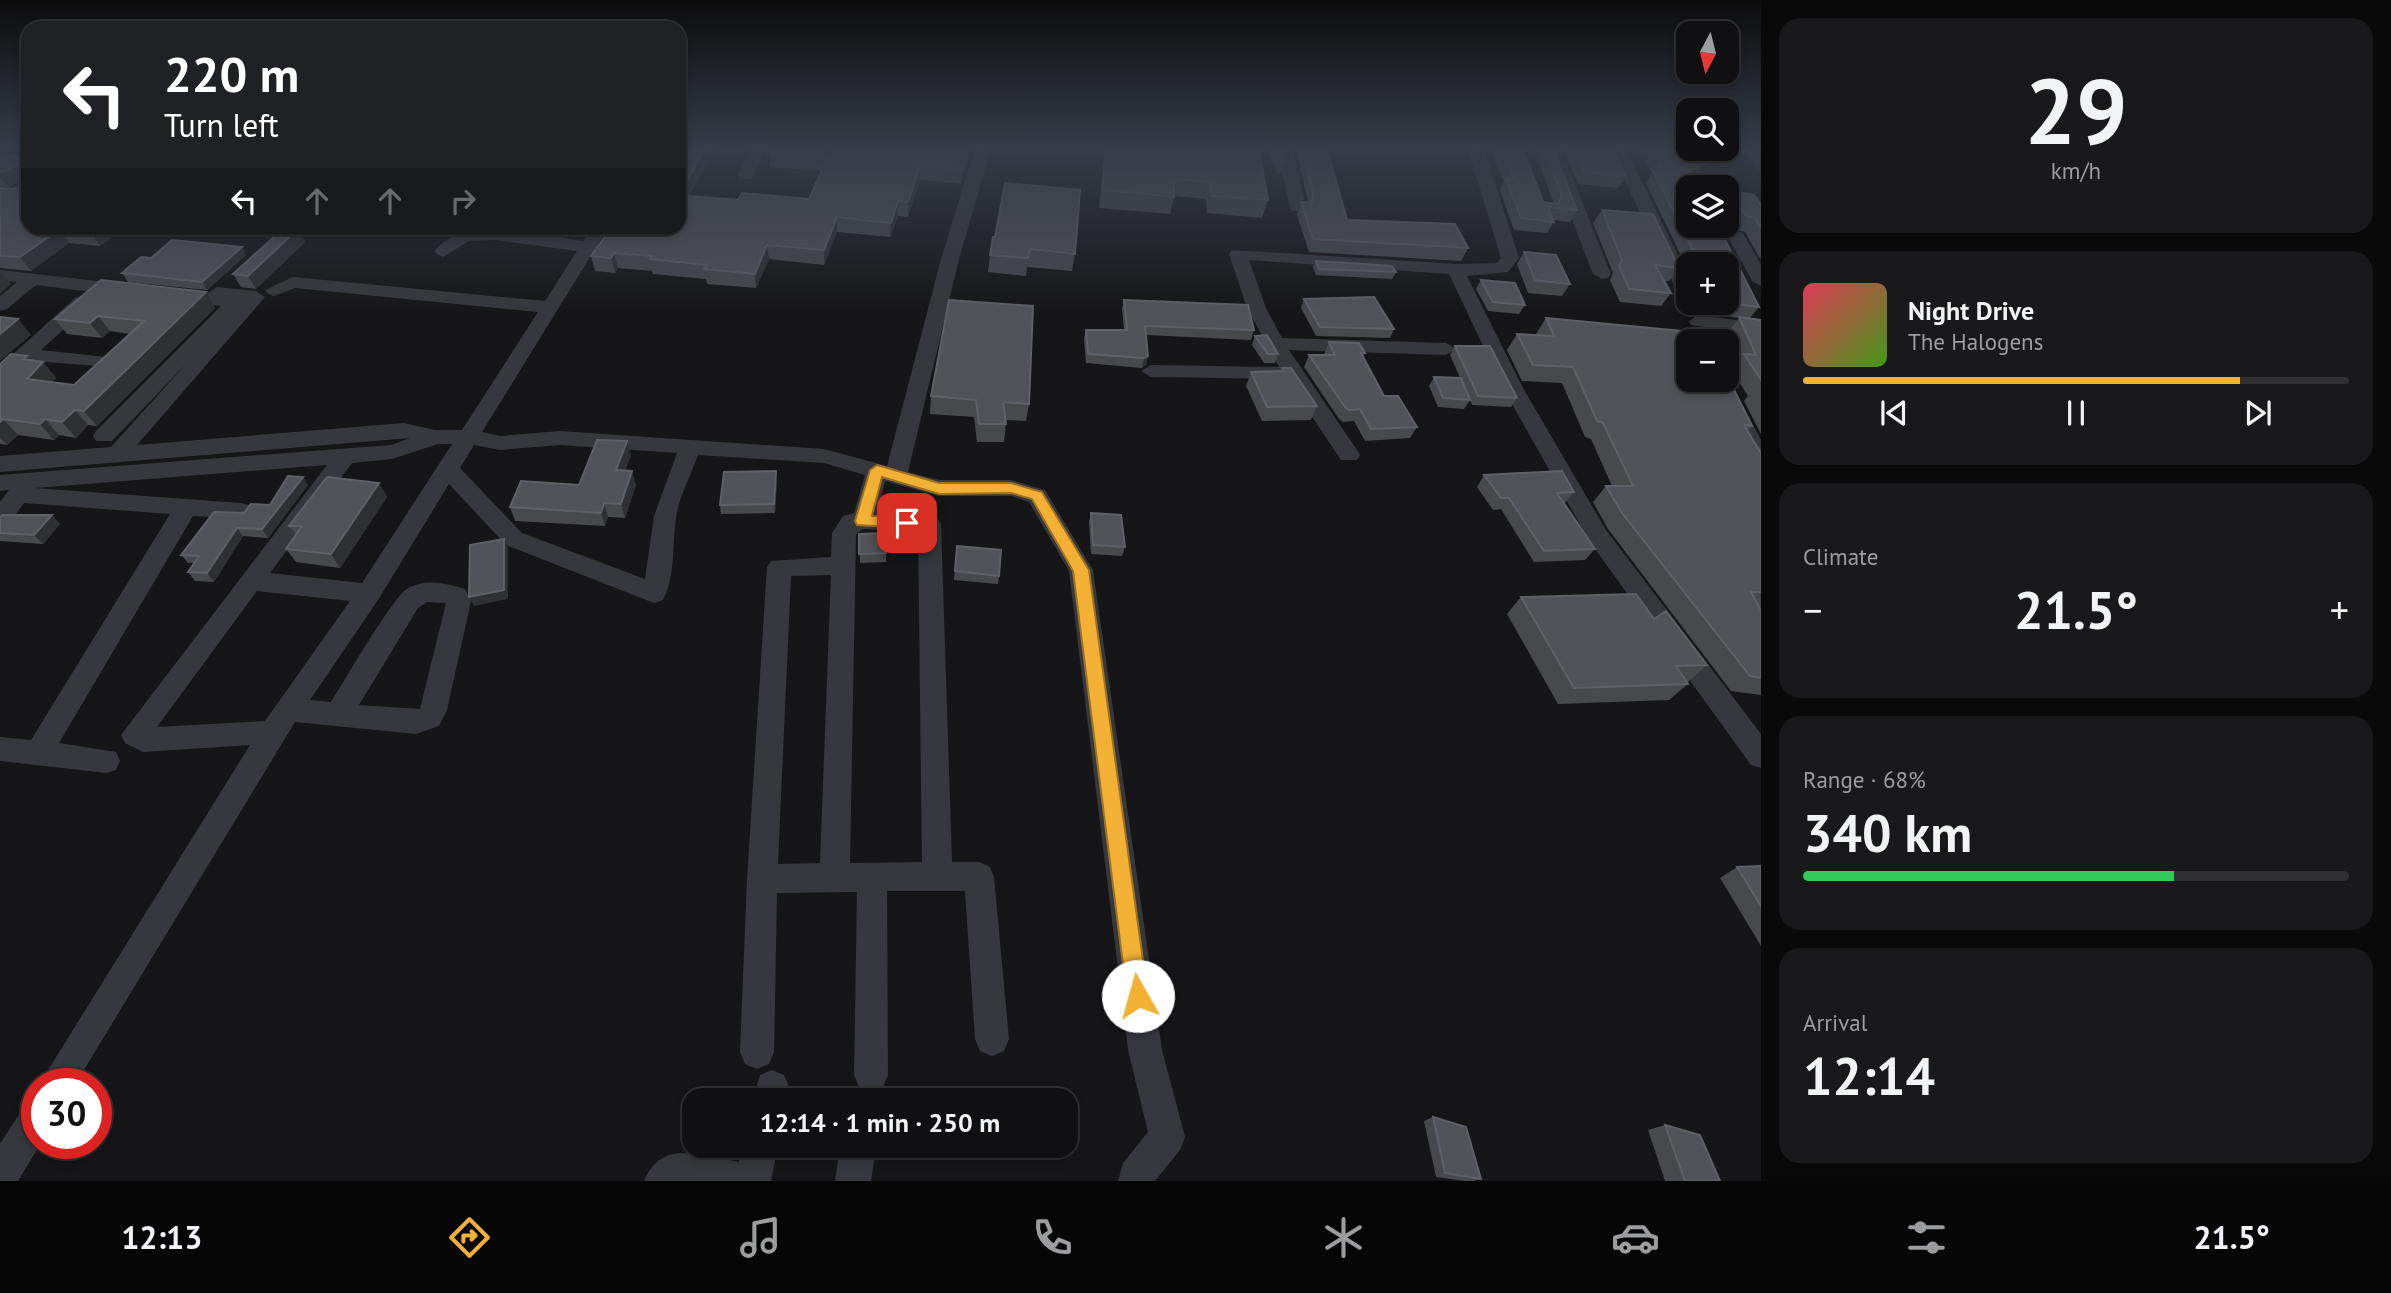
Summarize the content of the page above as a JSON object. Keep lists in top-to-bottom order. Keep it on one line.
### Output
{"north":"bottom","page":{"tile":[["29","km/h"],"Climate",["Range · 68%","340 km"],["Arrival","12:14"]],"map_buttons":["+","−"],"turn":["220 m","Turn left"],"song":["Night Drive","The Halogens"],"heat":["−","21.5°","+"],"limit":"30","trip":"12:14 · 1 min · 250 m","tabs":["12:13","21.5°"]}}
